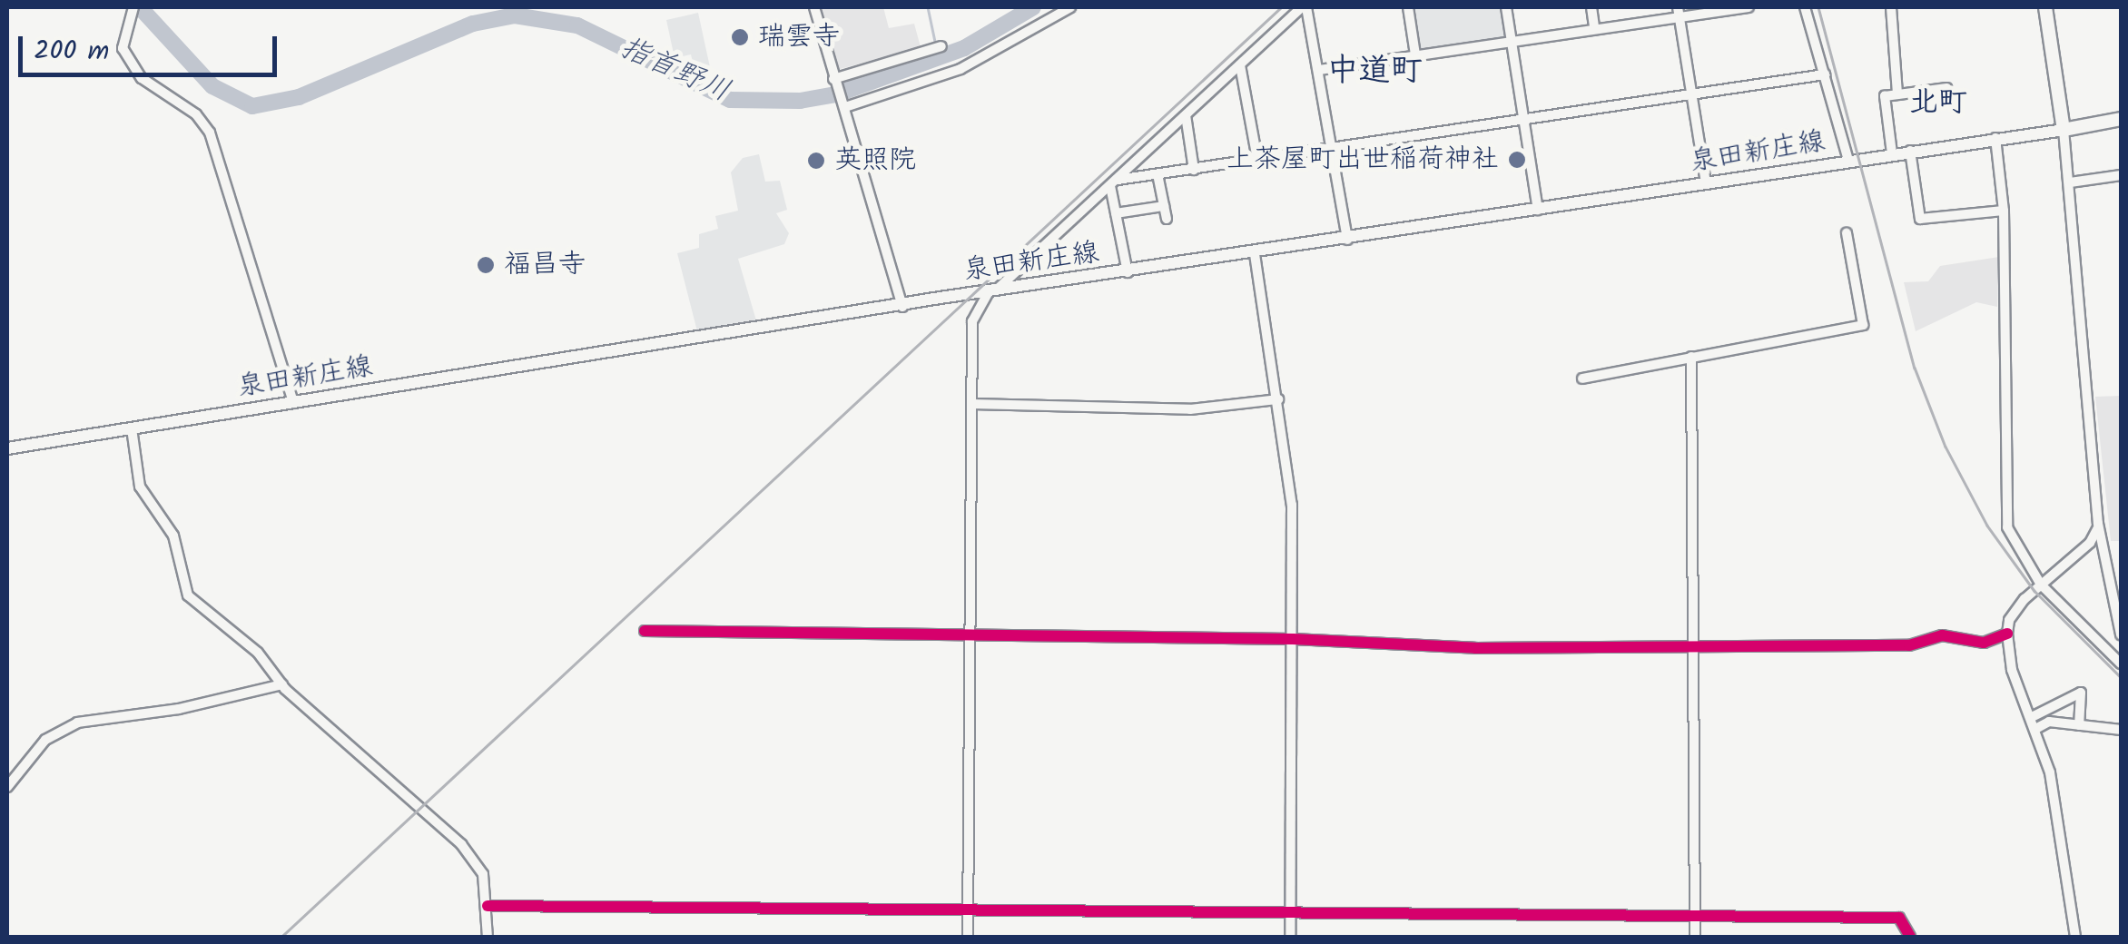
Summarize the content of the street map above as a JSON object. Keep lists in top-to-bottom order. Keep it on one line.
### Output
{"streets":{"main road":["泉田新庄線"]},"districts":["中道町","北町"],"water":["指首野川"],"places":["瑞雲寺","上茶屋町出世稲荷神社","英照院","福昌寺"],"scale_bar":"200 m"}
